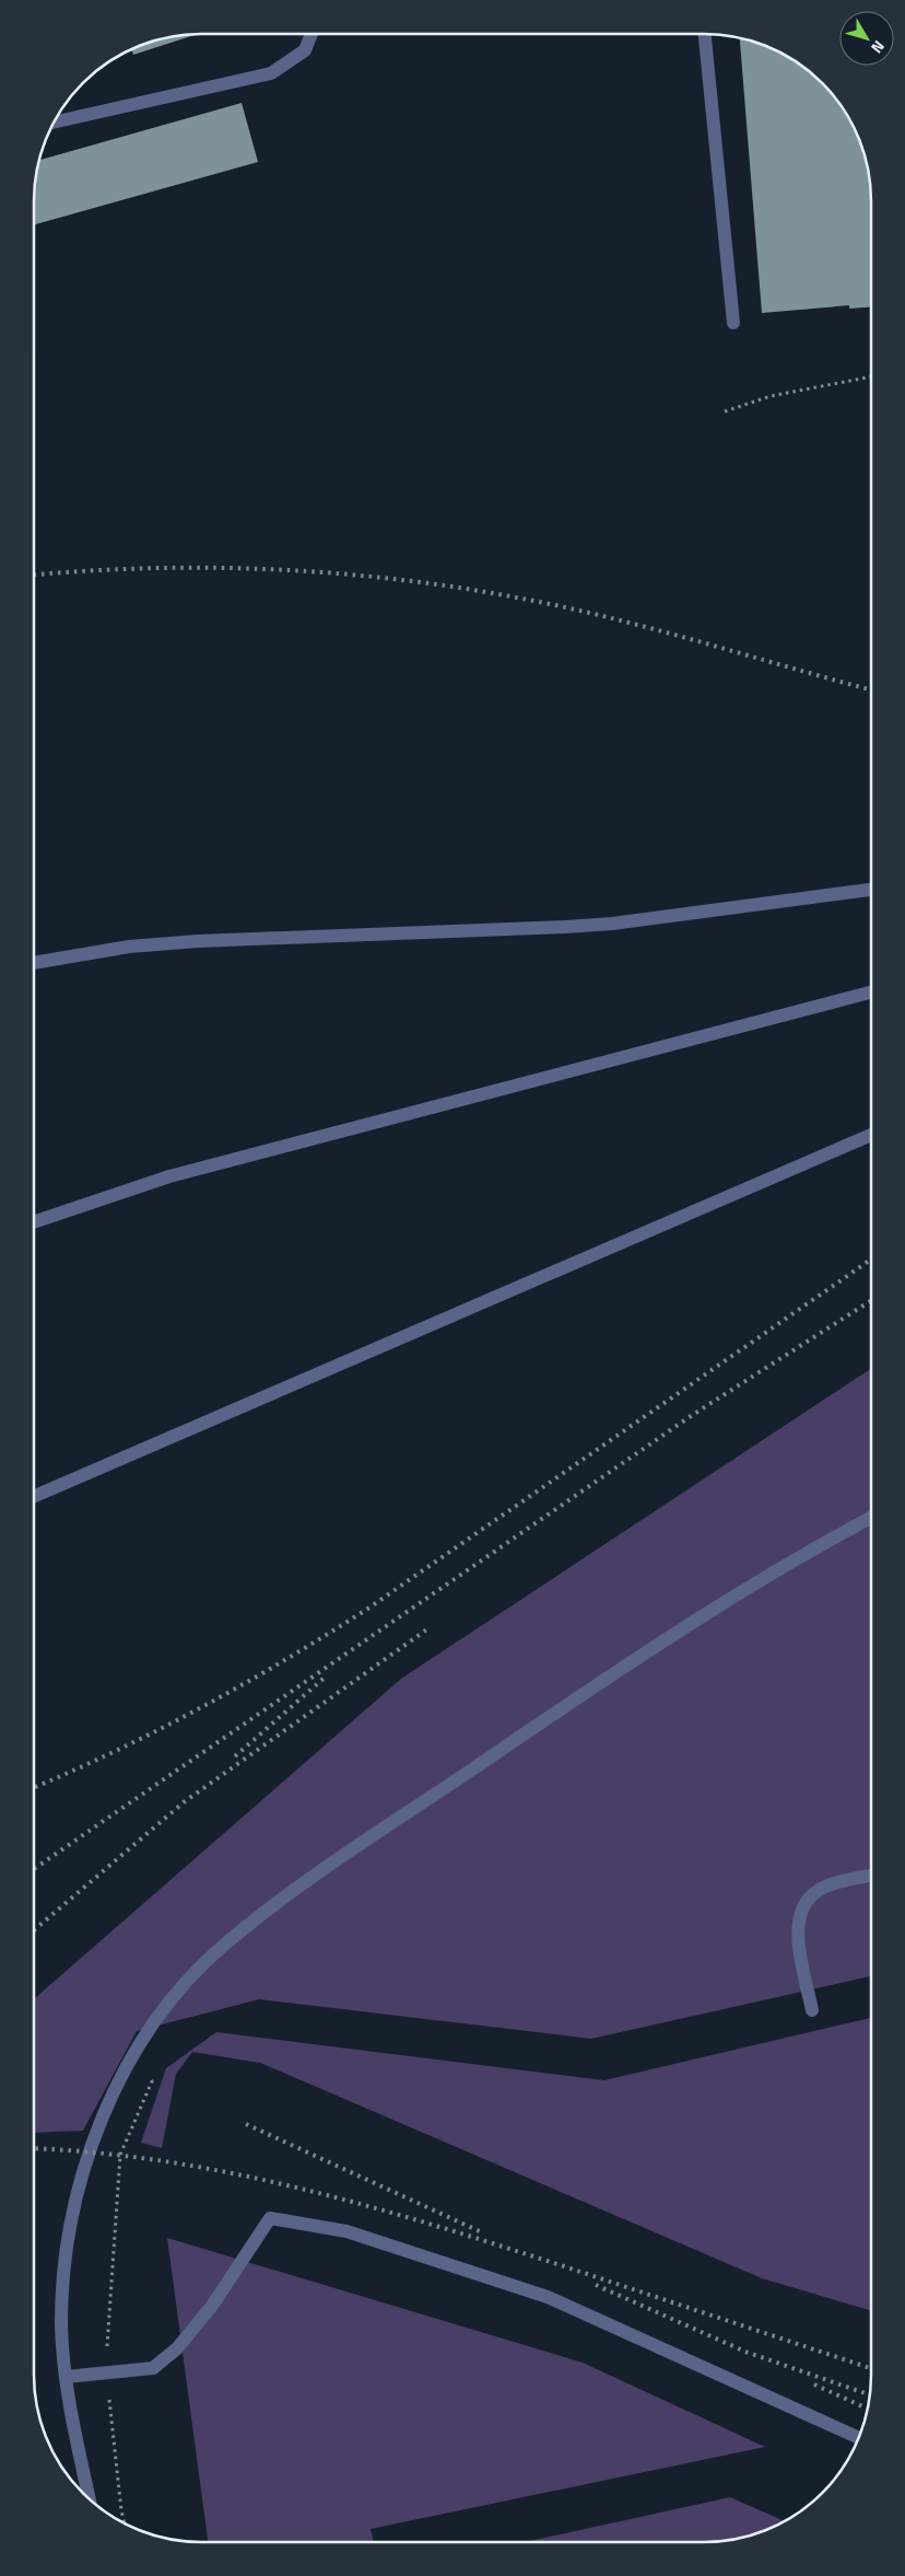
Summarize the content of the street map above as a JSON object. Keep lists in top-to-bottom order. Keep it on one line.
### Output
{"north":"bottom right"}
